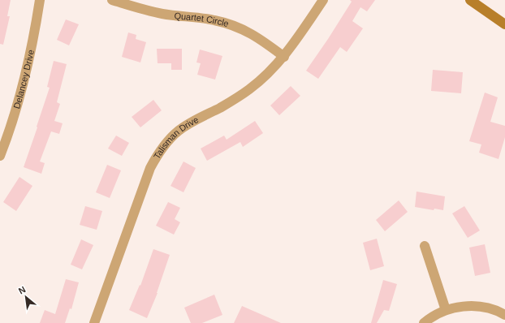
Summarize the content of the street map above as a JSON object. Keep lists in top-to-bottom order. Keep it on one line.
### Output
{"streets":{"street":["Quartet Circle","Delancey Drive","Talisman Drive"]},"crossings":[["Quartet Circle","Talisman Drive"]],"north":"top left"}
